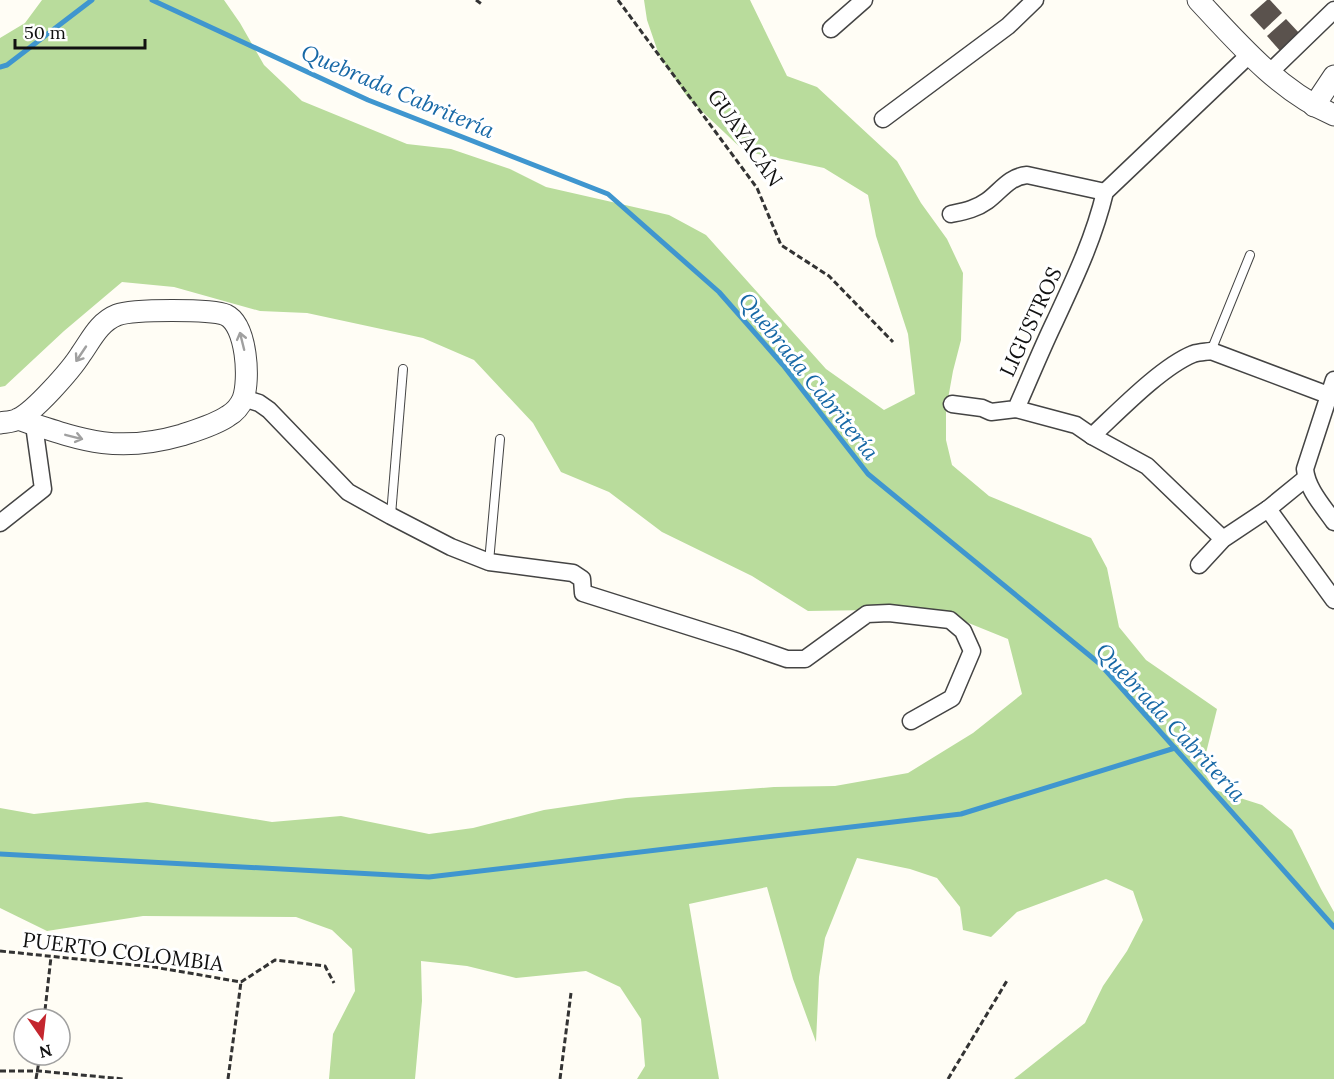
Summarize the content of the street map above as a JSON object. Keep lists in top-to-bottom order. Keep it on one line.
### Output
{"streets":{"street":["LIGUSTROS"],"path":["GUAYACÁN","PUERTO COLOMBIA"]},"water":["Quebrada Cabritería"],"scale_bar":"50 m","north":"bottom"}
